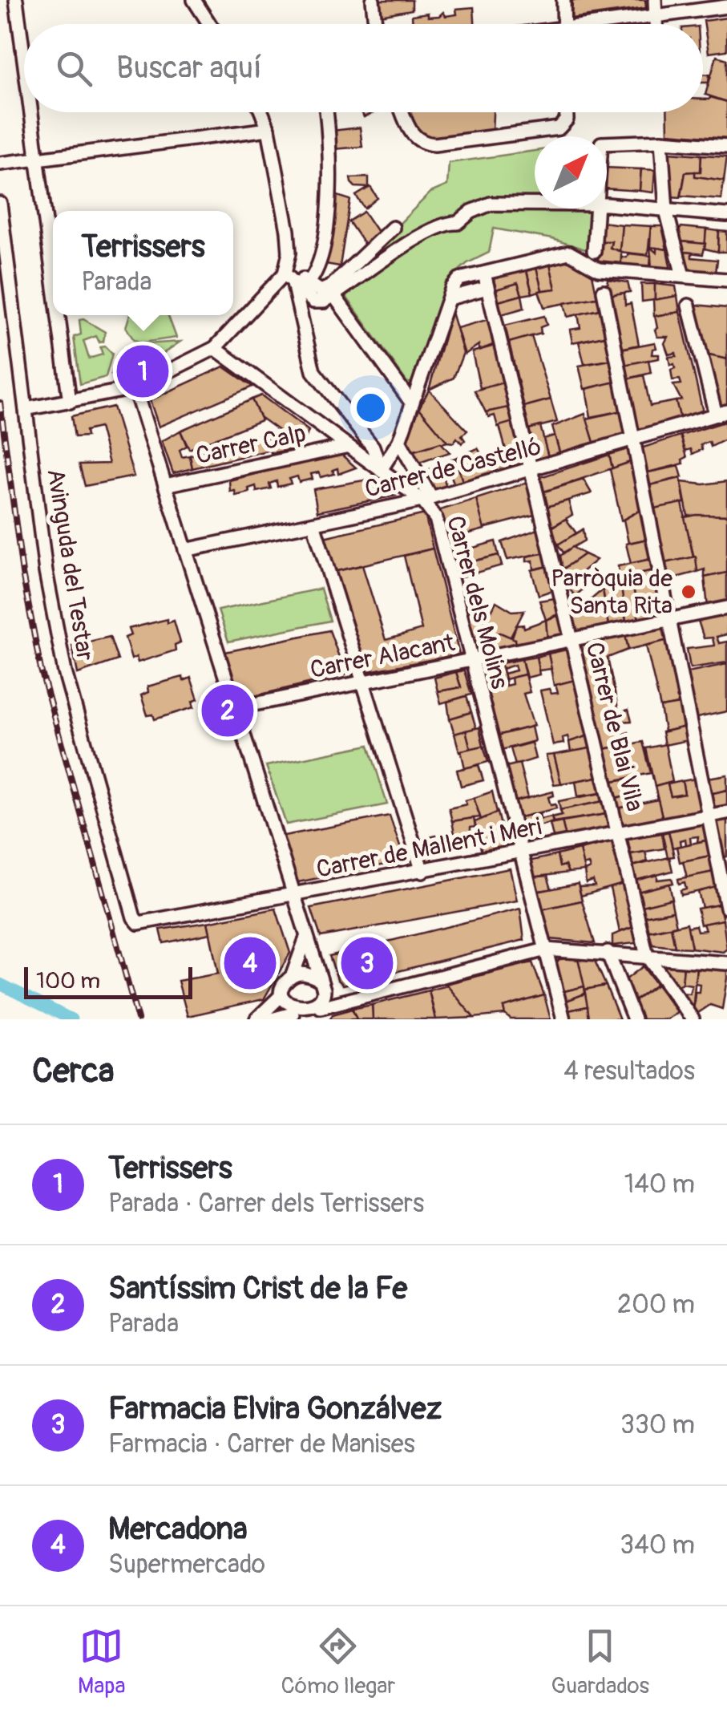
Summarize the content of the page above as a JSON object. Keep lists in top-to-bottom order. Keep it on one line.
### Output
{"streets":{"street":["Carrer Calp","Carrer de Castelló","Avinguda del Testar","Carrer dels Molins","Carrer Alacant","Carrer de Blai Vila","Carrer de Mallent i Meri"]},"crossings":[["Carrer de Castelló","Carrer dels Molins"],["Carrer de Castelló","Carrer de Blai Vila"],["Avinguda del Testar","Carrer de Mallent i Meri"],["Carrer dels Molins","Carrer Alacant"],["Carrer dels Molins","Carrer de Mallent i Meri"],["Carrer Alacant","Carrer de Blai Vila"],["Carrer de Blai Vila","Carrer de Mallent i Meri"]],"places":["Parròquia de Santa Rita"],"scale_bar":"100 m","north":"top right","page":{"search":"Buscar aquí","popup":["Terrissers","Parada"],"pins":["1","2","3","4"],"scale":"100 m","heading":["Cerca","4 resultados"],"list":[{"mark":"1","name":"Terrissers","note":"Parada · Carrer dels Terrissers","value":"140 m"},{"mark":"2","name":"Santíssim Crist de la Fe","note":"Parada","value":"200 m"},{"mark":"3","name":"Farmacia Elvira Gonzálvez","note":"Farmacia · Carrer de Manises","value":"330 m"},{"mark":"4","name":"Mercadona","note":"Supermercado","value":"340 m"}],"nav":["Mapa","Cómo llegar","Guardados"]}}
